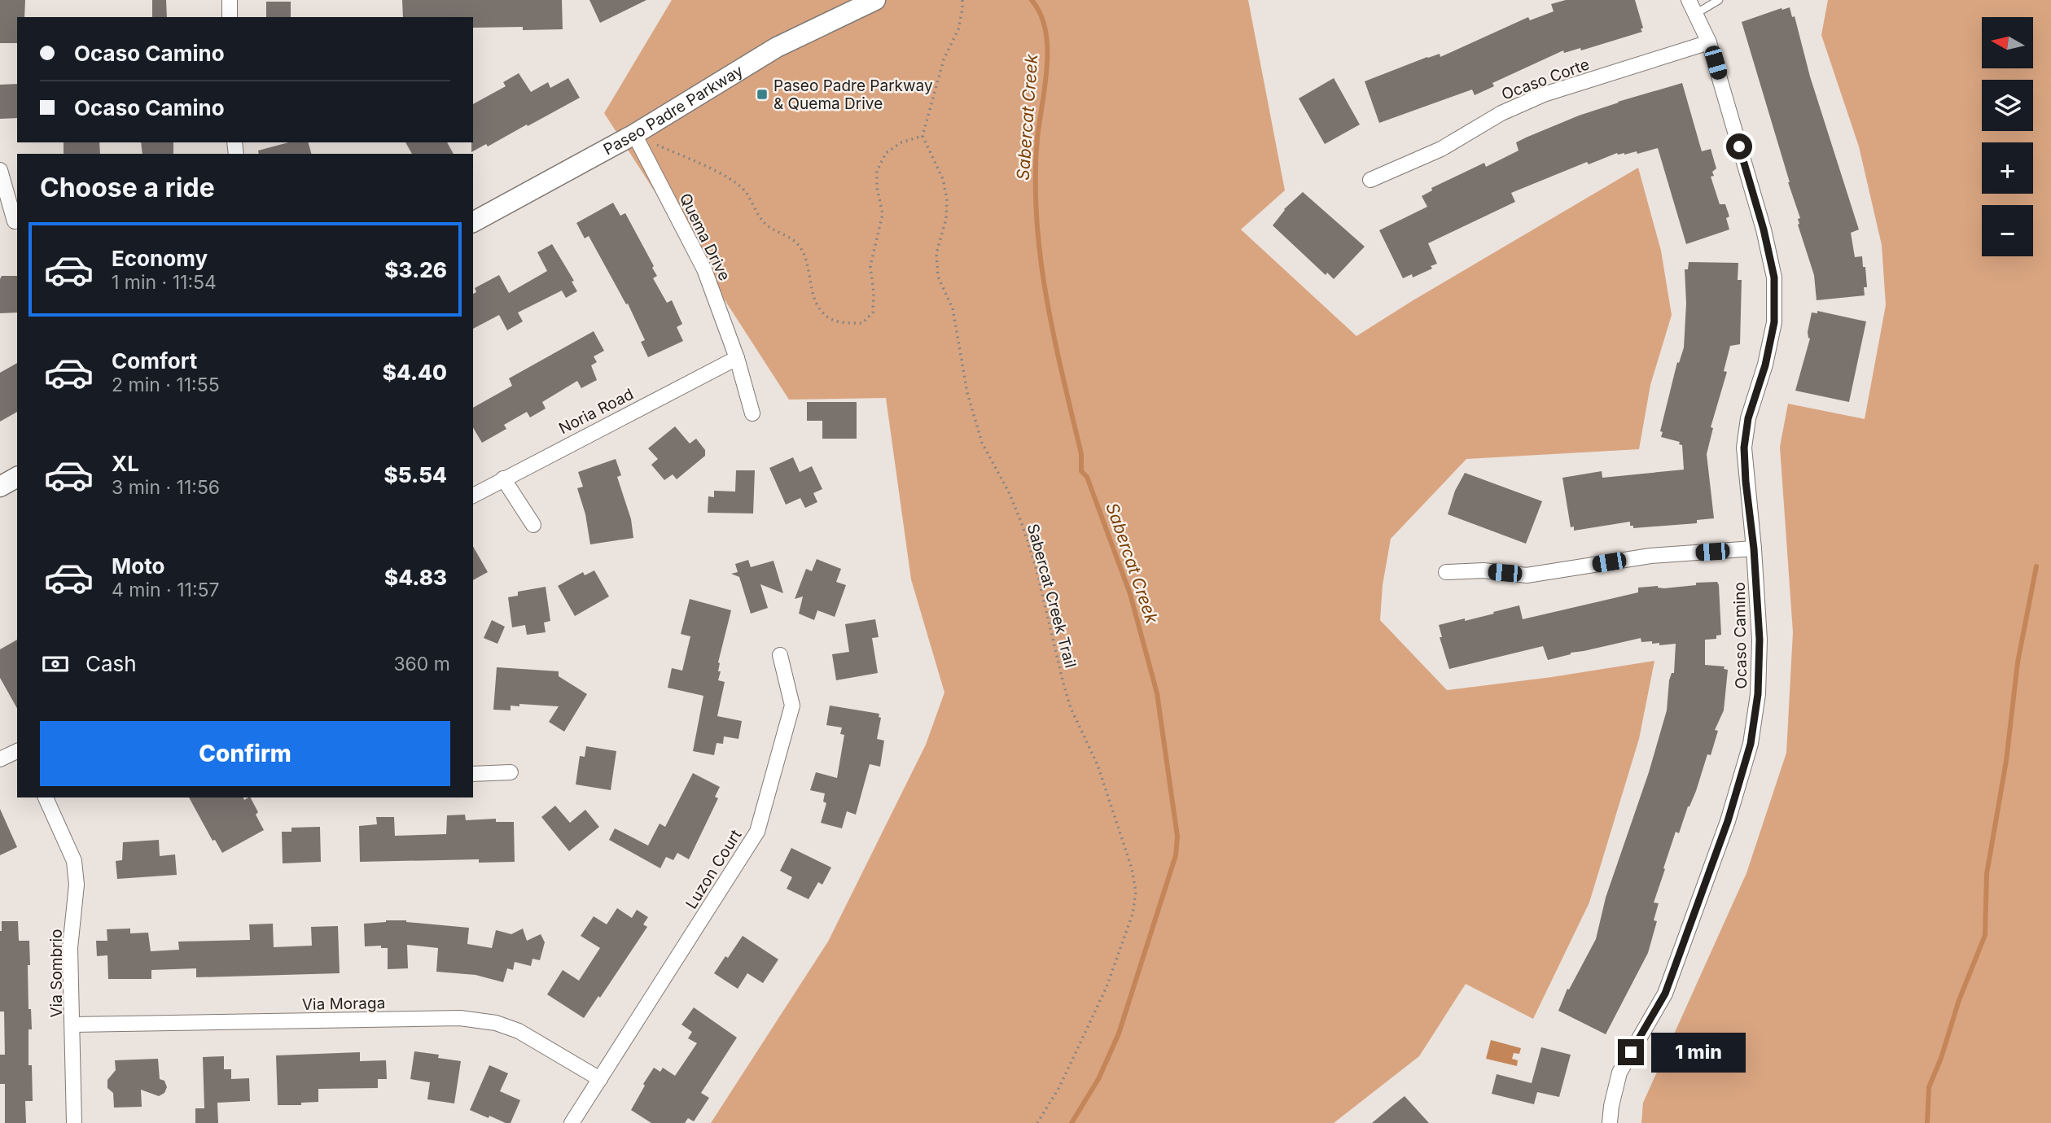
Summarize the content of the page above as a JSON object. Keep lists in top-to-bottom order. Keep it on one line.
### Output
{"streets":{"main road":["Paseo Padre Parkway"],"street":["Ocaso Corte","Quema Drive","Noria Road","Ocaso Camino","Luzon Court","Via Sombrio","Via Moraga"],"path":["Sabercat Creek Trail"]},"crossings":[["Ocaso Corte","Ocaso Camino"],["Paseo Padre Parkway","Quema Drive"],["Quema Drive","Noria Road"],["Luzon Court","Via Moraga"],["Via Sombrio","Via Moraga"]],"water":["Sabercat Creek"],"places":{"transit":["Paseo Padre Parkway & Quema Drive"]},"north":"left","page":{"map_buttons":["+","−"],"banner":["Ocaso Camino","Ocaso Camino"],"heading":"Choose a ride","list":[{"name":"Economy","note":"1 min · 11:54","value":"$3.26"},{"name":"Comfort","note":"2 min · 11:55","value":"$4.40"},{"name":"XL","note":"3 min · 11:56","value":"$5.54"},{"name":"Moto","note":"4 min · 11:57","value":"$4.83"}],"pay":["Cash","360 m"],"buttons":"Confirm","bubble":"1 min"}}
